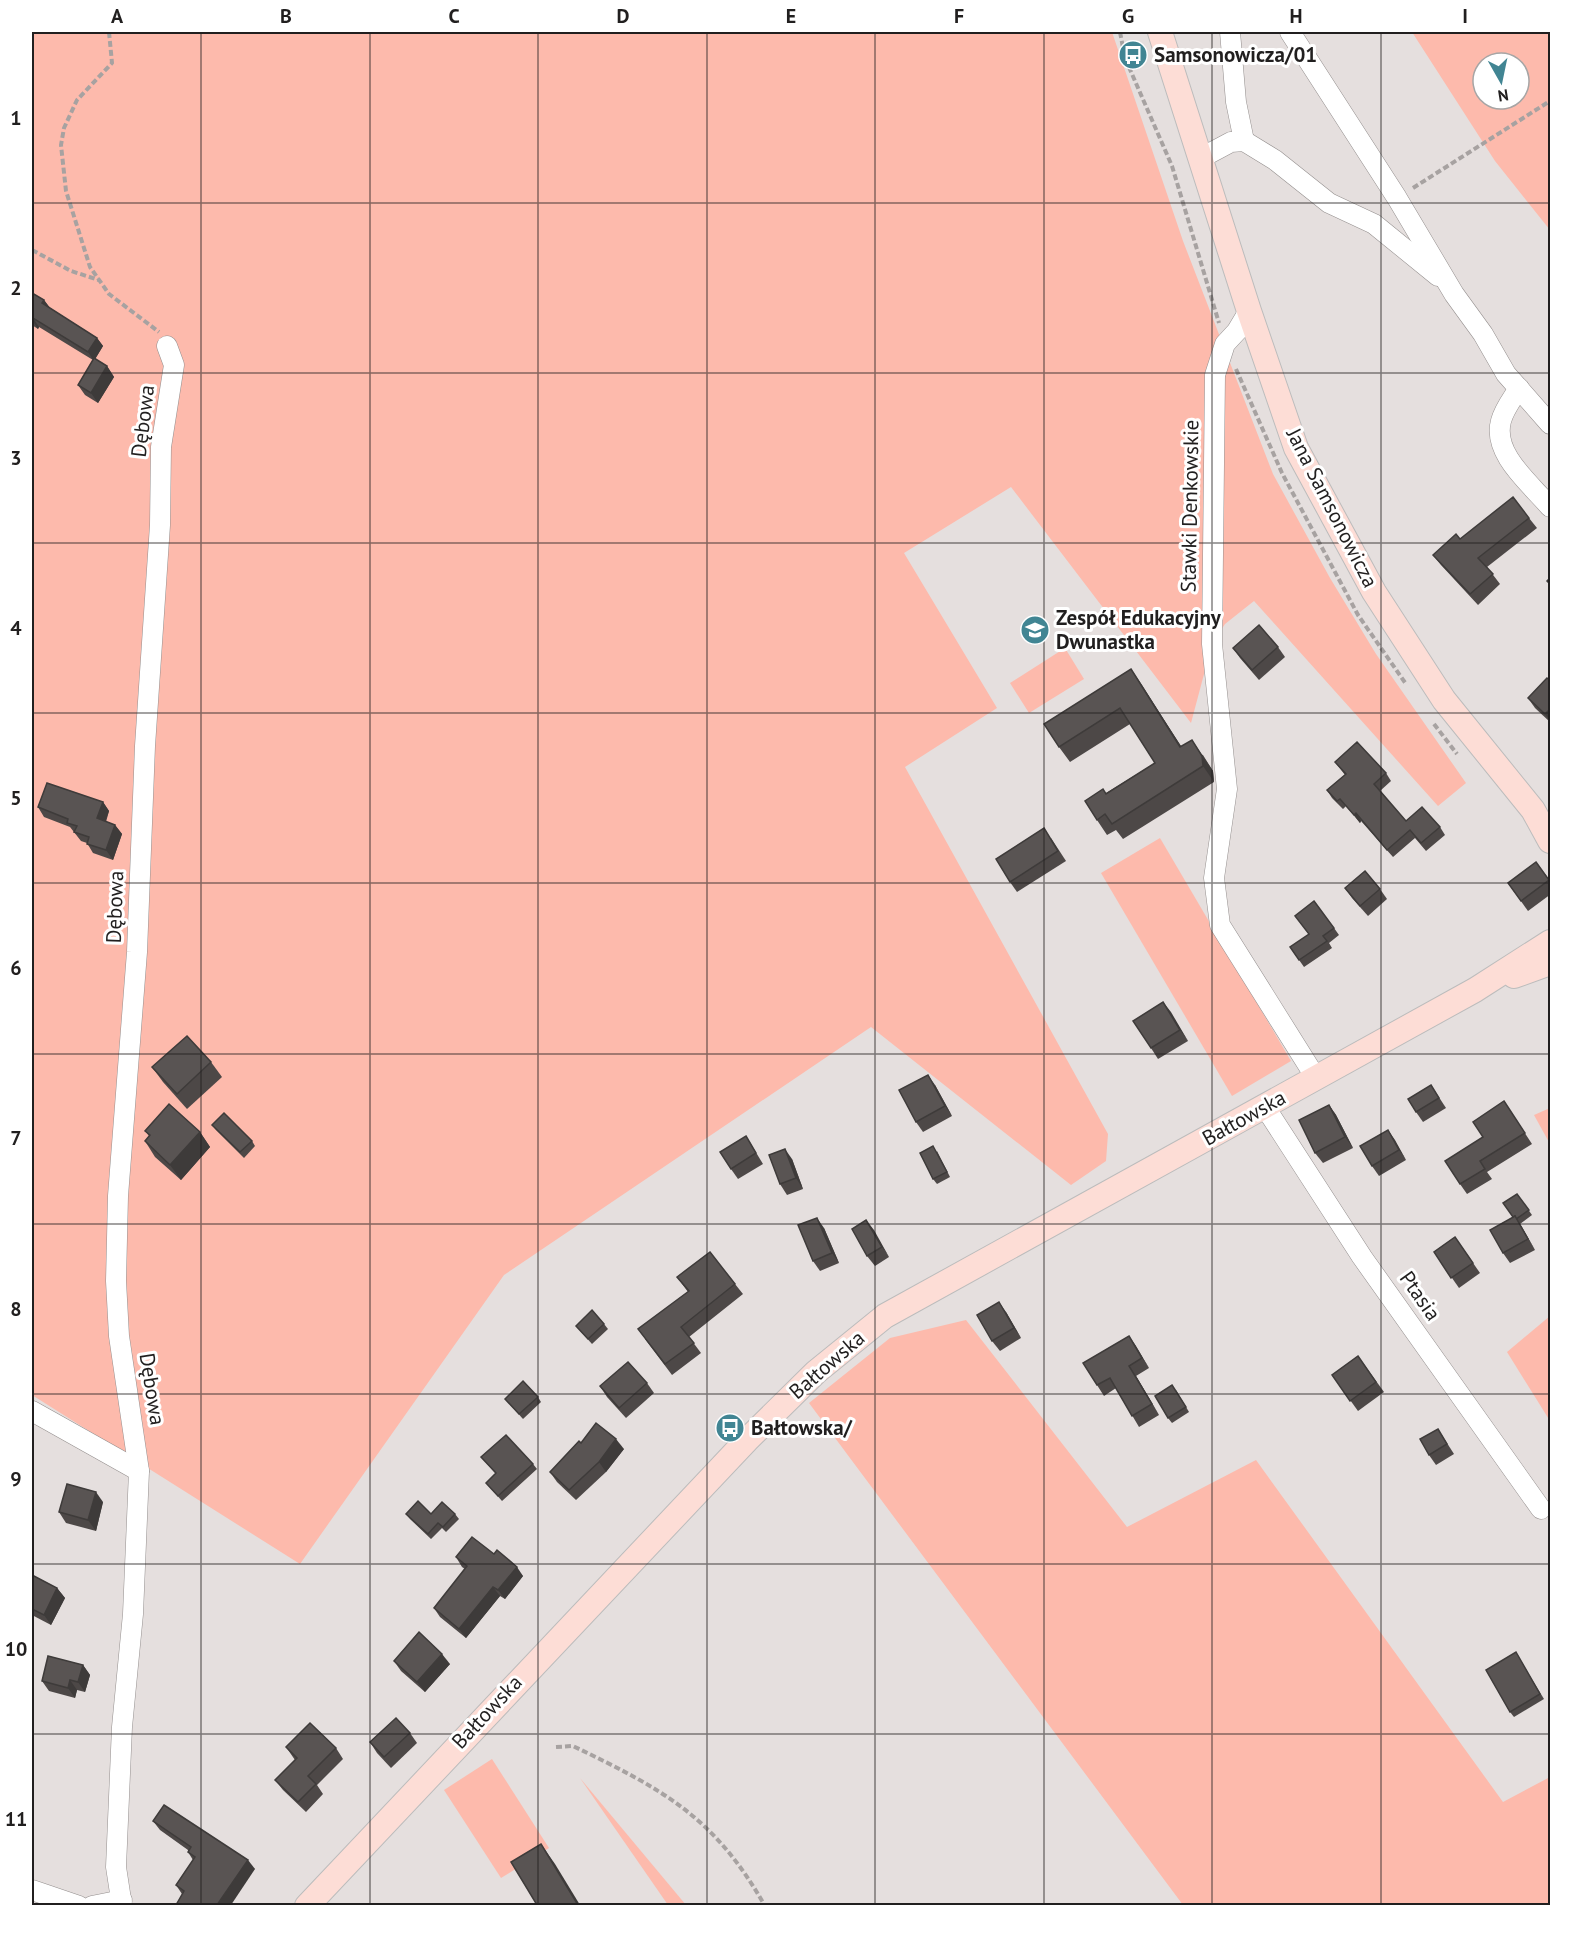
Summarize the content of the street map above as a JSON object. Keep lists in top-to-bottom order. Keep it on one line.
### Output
{"streets":{"main road":["Jana Samsonowicza","Bałtowska"],"street":["Dębowa","Stawki Denkowskie","Ptasia"]},"crossings":[["Stawki Denkowskie","Jana Samsonowicza"],["Stawki Denkowskie","Bałtowska"],["Bałtowska","Ptasia"]],"places":{"bus stop":["Samsonowicza/01","Bałtowska/"],"school or university":["Zespół Edukacyjny Dwunastka"]},"north":"bottom","grid":{"columns":["A","B","C","D","E","F","G","H","I"],"rows":["1","2","3","4","5","6","7","8","9","10","11"]}}
